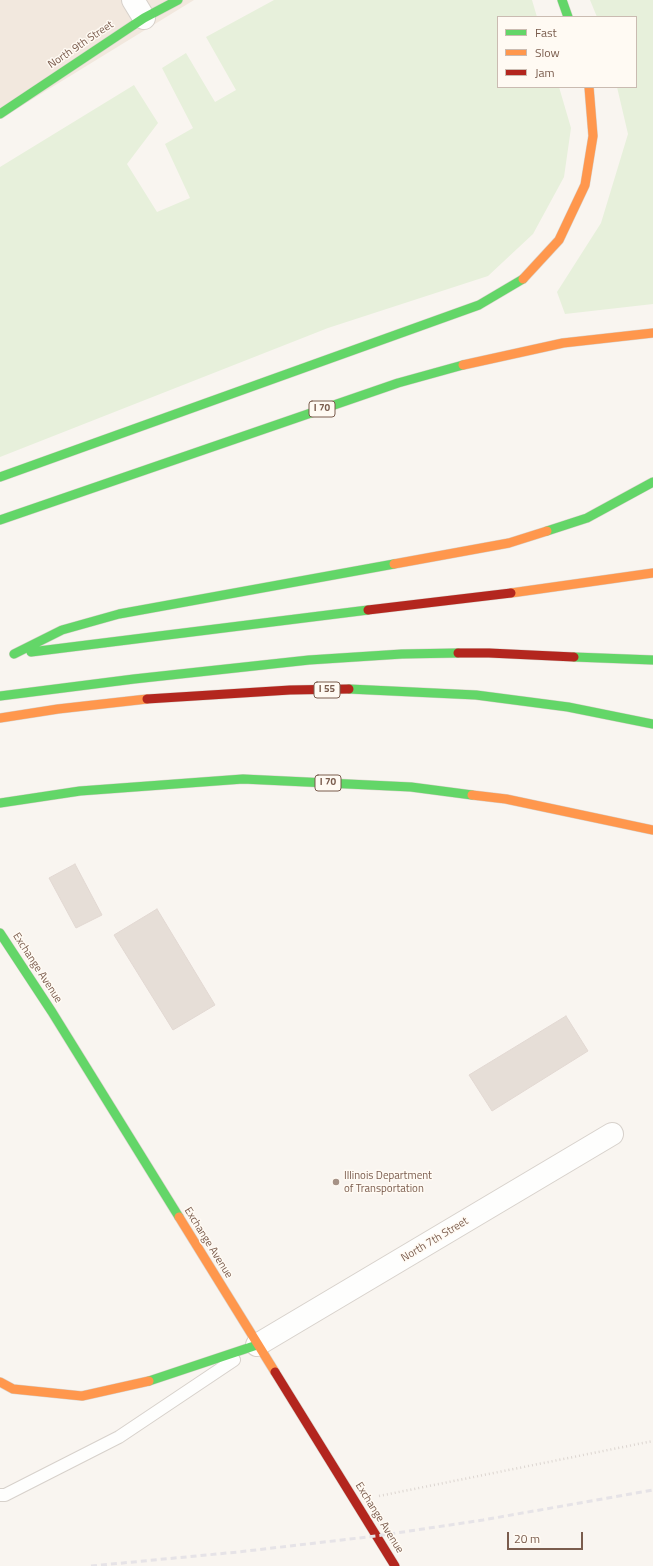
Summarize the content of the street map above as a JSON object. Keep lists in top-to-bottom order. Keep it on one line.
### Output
{"streets":{"main road":["North 9th Street","I 70","I 55","Exchange Avenue"],"street":["North 7th Street"]},"crossings":[["Exchange Avenue","North 7th Street"]],"places":["Illinois Department of Transportation"],"legend":["Fast","Slow","Jam"],"scale_bar":"20 m"}
